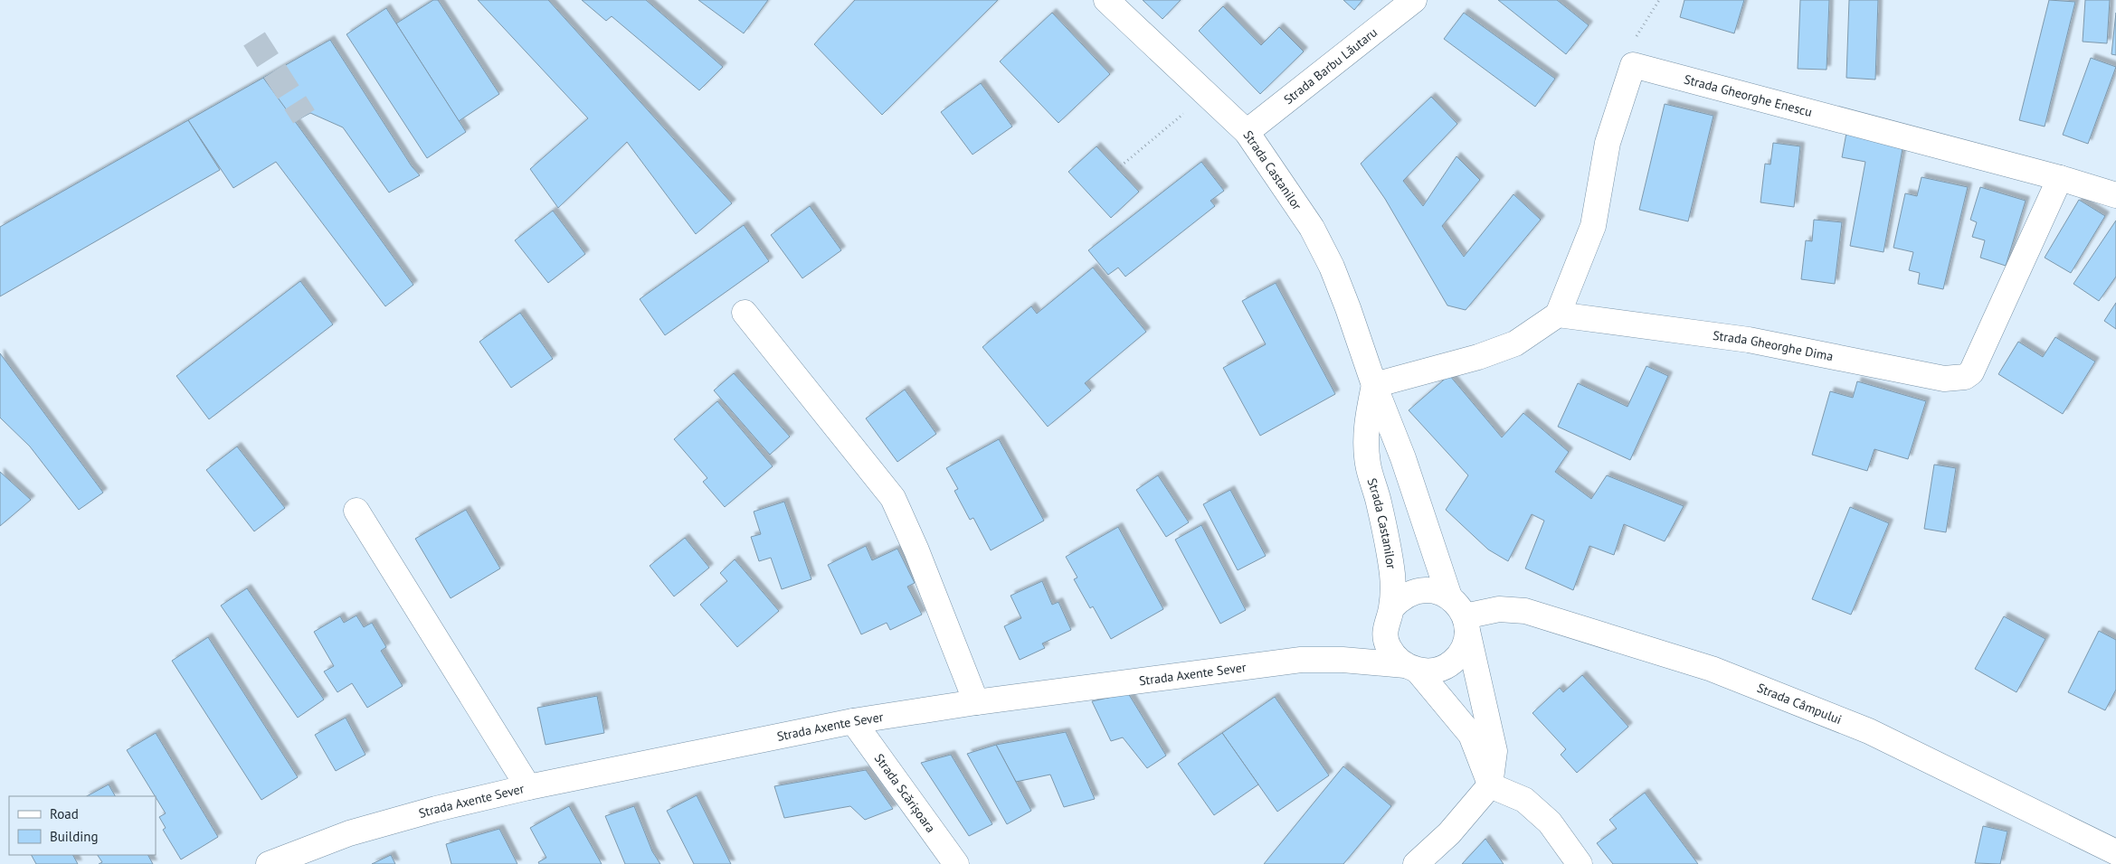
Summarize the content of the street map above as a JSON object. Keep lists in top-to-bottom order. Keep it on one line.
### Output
{"streets":{"street":["Strada Barbu Lăutaru","Strada Gheorghe Enescu","Strada Castanilor","Strada Gheorghe Dima","Strada Axente Sever","Strada Câmpului","Strada Scărișoara"]},"crossings":[["Strada Barbu Lăutaru","Strada Castanilor"],["Strada Gheorghe Enescu","Strada Gheorghe Dima"],["Strada Castanilor","Strada Axente Sever"],["Strada Castanilor","Strada Câmpului"],["Strada Axente Sever","Strada Câmpului"],["Strada Axente Sever","Strada Scărișoara"]],"legend":["Road","Building"]}
